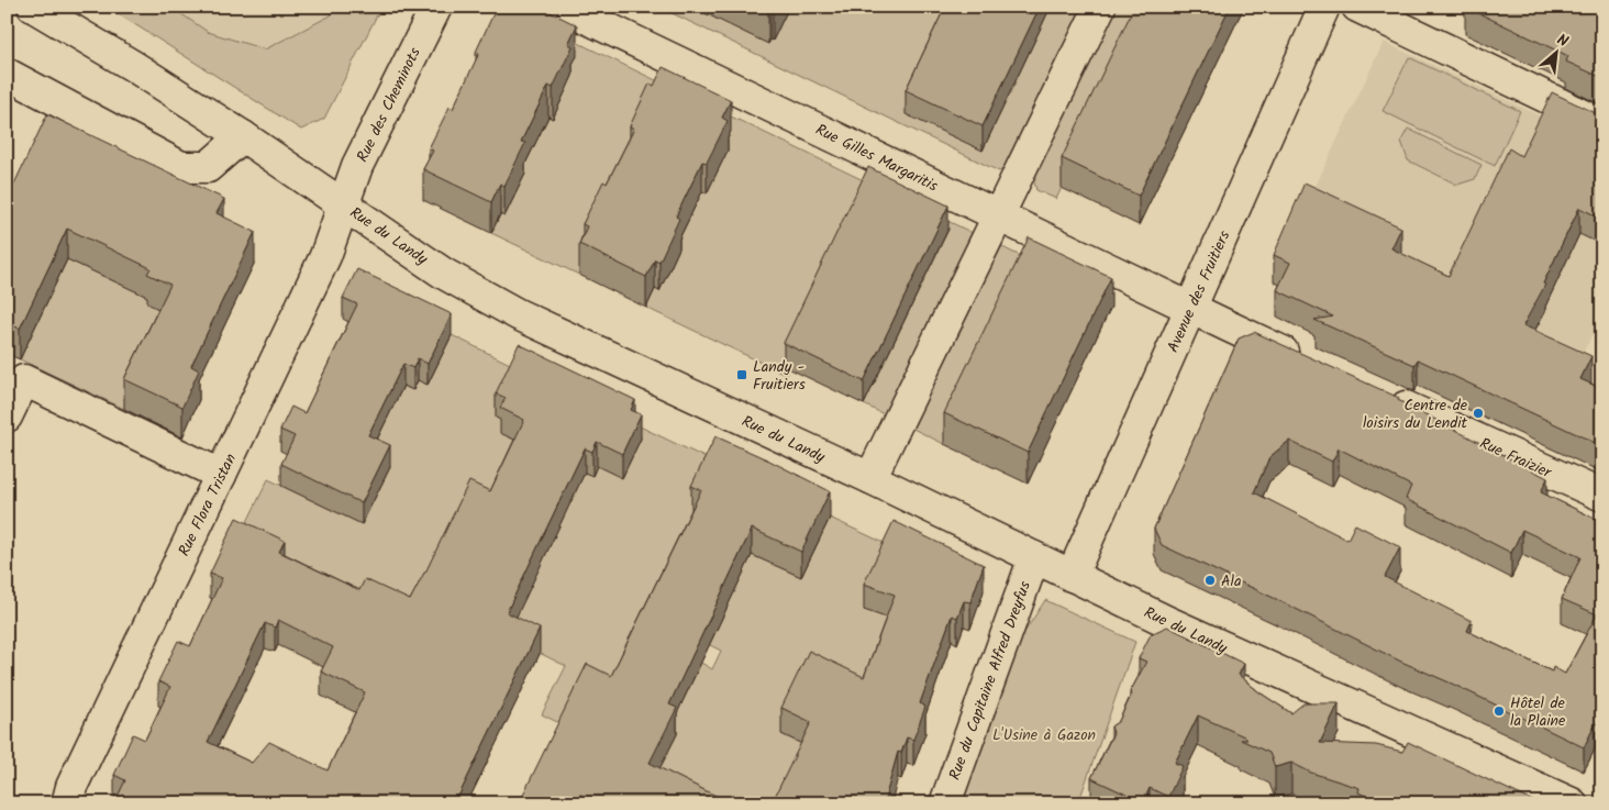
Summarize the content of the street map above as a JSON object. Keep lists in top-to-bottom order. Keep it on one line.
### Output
{"streets":{"street":["Rue des Cheminots","Rue Gilles Margaritis","Rue du Landy","Avenue des Fruitiers","Rue Fraizier","Rue Flora Tristan","Rue du Capitaine Alfred Dreyfus"]},"crossings":[["Rue des Cheminots","Rue du Landy"],["Rue des Cheminots","Rue Flora Tristan"],["Rue Gilles Margaritis","Avenue des Fruitiers"],["Rue du Landy","Avenue des Fruitiers"],["Rue du Landy","Rue Flora Tristan"],["Rue du Landy","Rue du Capitaine Alfred Dreyfus"]],"parks":["L'Usine à Gazon"],"places":{"transit":["Landy - Fruitiers"],"other":["Centre de loisirs du Lendit","Ala","Hôtel de la Plaine"]},"north":"top right"}
